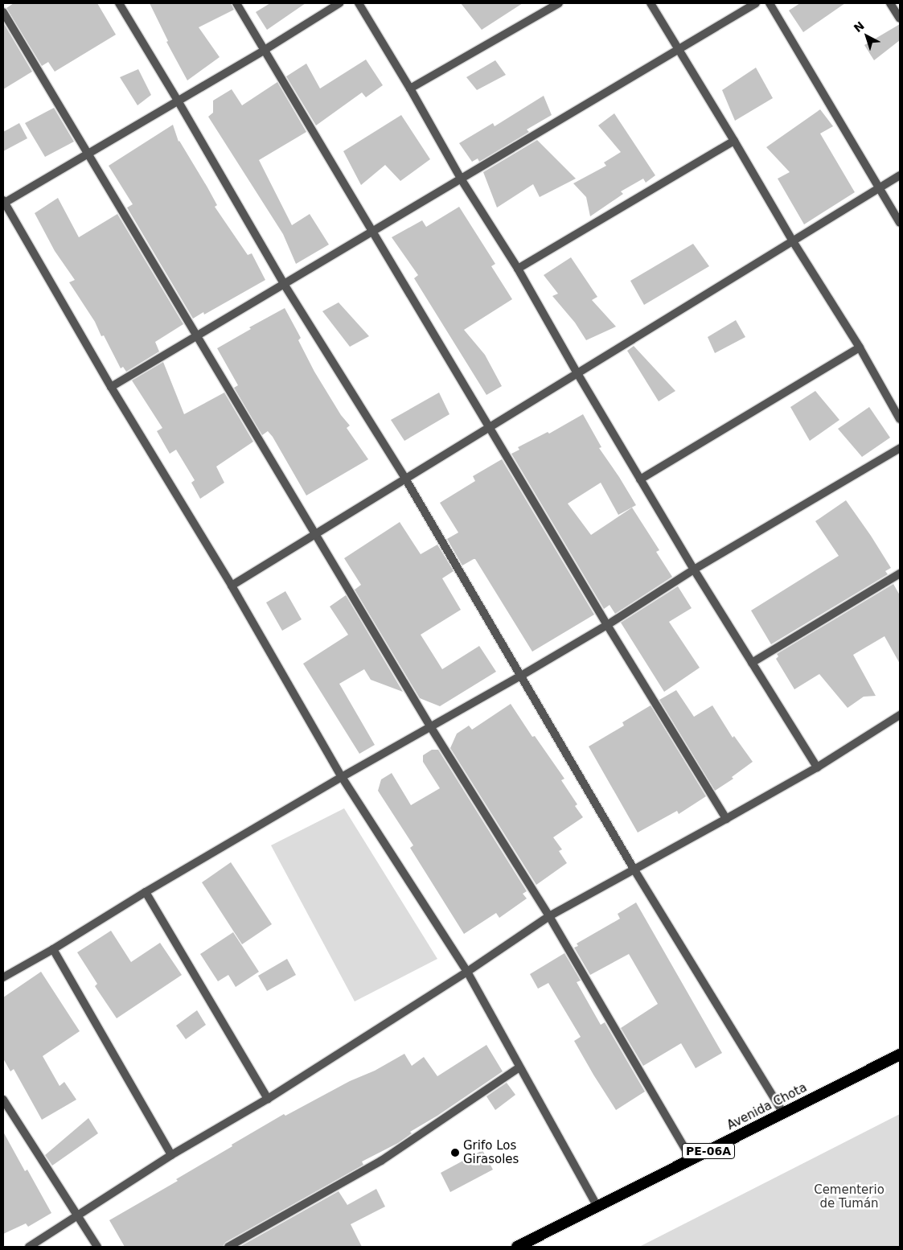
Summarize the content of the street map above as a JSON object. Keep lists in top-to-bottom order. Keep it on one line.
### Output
{"streets":{"highway":["Avenida Chota","PE-06A"]},"parks":["Cementerio de Tumán"],"places":["Grifo Los Girasoles"],"north":"top left"}
